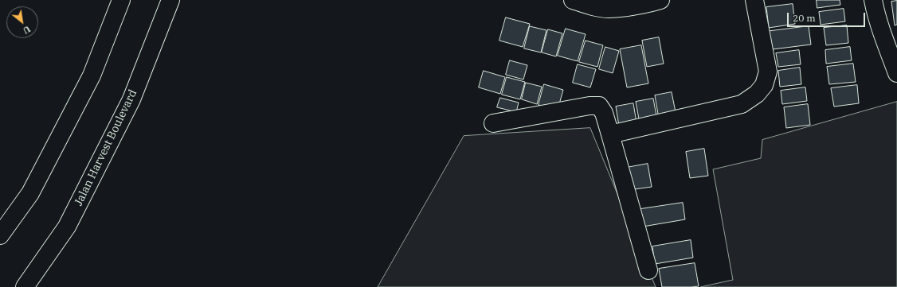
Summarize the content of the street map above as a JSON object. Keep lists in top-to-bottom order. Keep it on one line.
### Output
{"streets":{"street":["Jalan Harvest Boulevard"]},"scale_bar":"20 m","north":"bottom right"}
